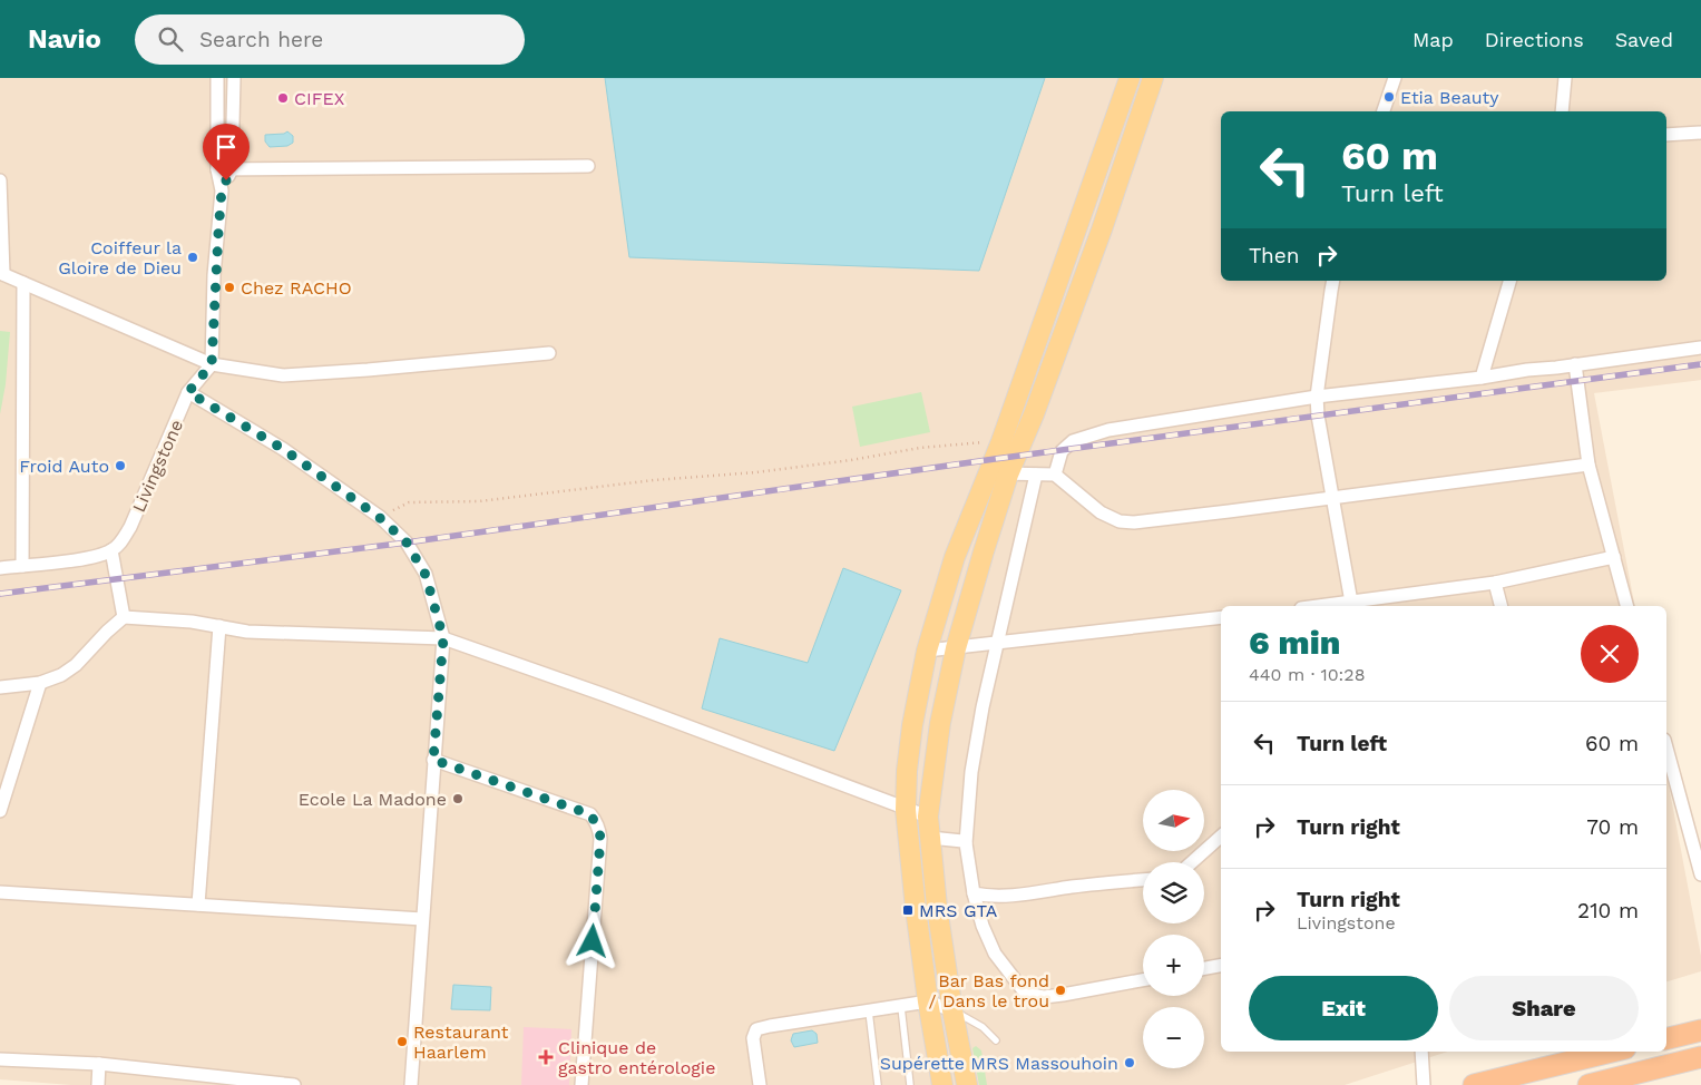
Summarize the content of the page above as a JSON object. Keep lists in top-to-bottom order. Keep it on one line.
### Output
{"streets":{"street":["Livingstone"]},"places":{"other":["Etia Beauty","CIFEX","Coiffeur la Gloire de Dieu","Chez RACHO","Froid Auto","Ecole La Madone","Bar Bas fond / Dans le trou","Restaurant Haarlem","Supérette MRS Massouhoin"],"transit":["MRS GTA"],"health":["Clinique de gastro entérologie"]},"north":"right","page":{"header":"Navio","search":"Search here","nav":["Map","Directions","Saved"],"turn":["60 m","Turn left"],"then":"Then","heading":["6 min","440 m · 10:28"],"list":[{"name":"Turn left","value":"60 m"},{"name":"Turn right","value":"70 m"},{"name":"Turn right","note":"Livingstone","value":"210 m"}],"map_buttons":["+","−"],"buttons":["Exit","Share"]}}
